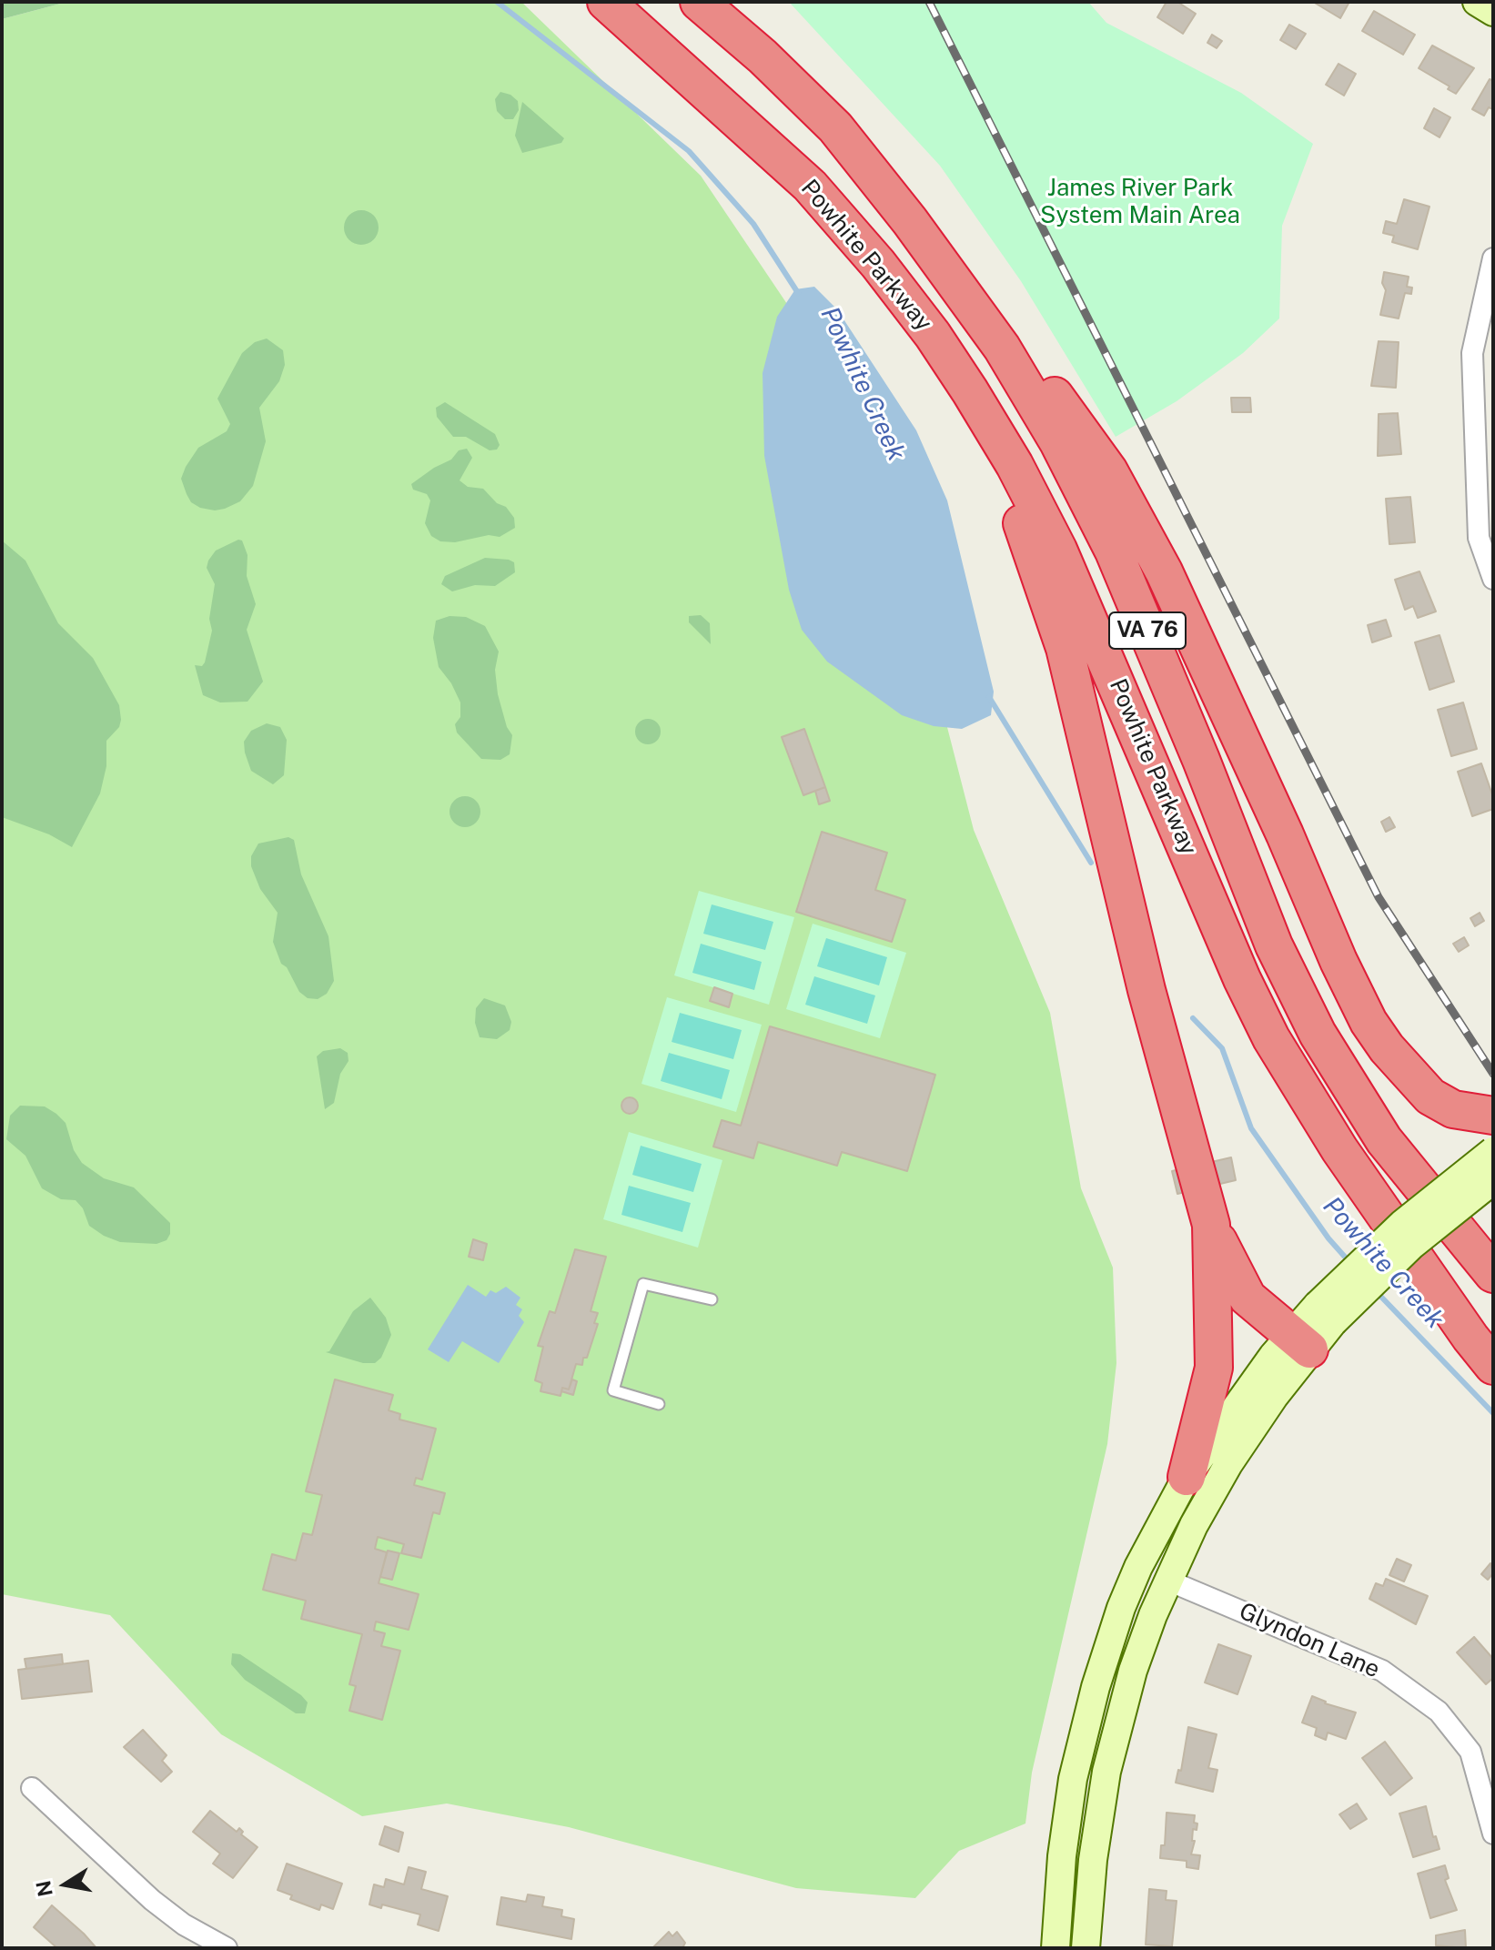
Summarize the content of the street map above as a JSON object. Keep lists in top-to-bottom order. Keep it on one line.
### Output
{"streets":{"highway":["Powhite Parkway","VA 76"],"street":["Glyndon Lane"]},"crossings":[["Powhite Parkway","VA 76"]],"water":["Powhite Creek"],"parks":["James River Park System Main Area"],"north":"left"}
